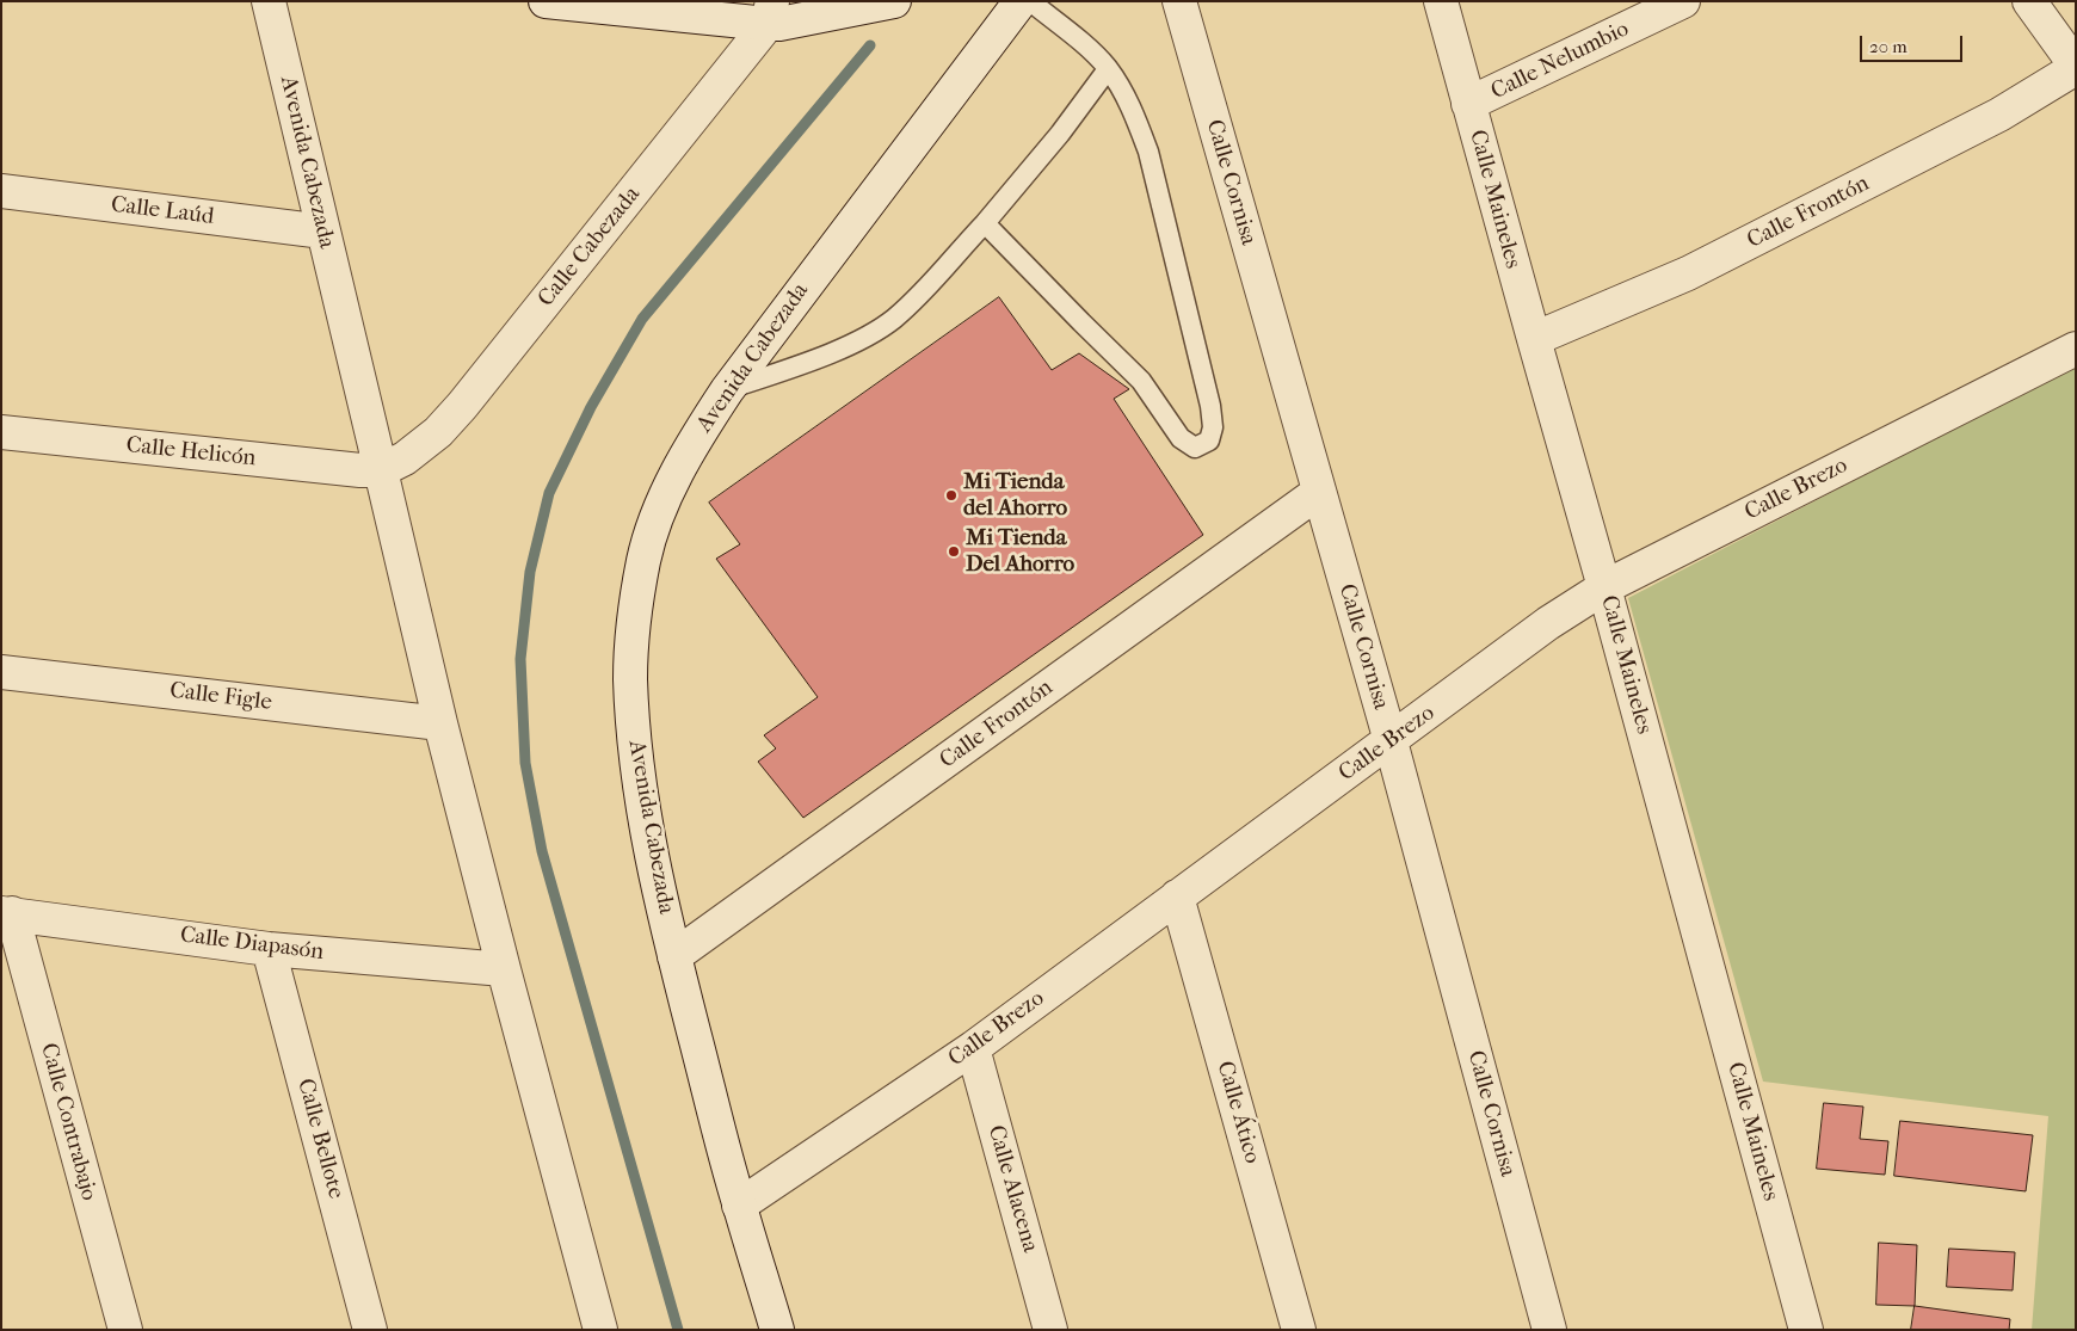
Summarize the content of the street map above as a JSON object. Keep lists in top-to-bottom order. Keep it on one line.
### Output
{"streets":{"street":["Calle Nelumbio","Avenida Cabezada","Calle Cornisa","Calle Maineles","Calle Laúd","Calle Frontón","Calle Cabezada","Calle Helicón","Calle Brezo","Calle Figle","Calle Diapasón","Calle Ático","Calle Contrabajo","Calle Bellote","Calle Alacena"]},"crossings":[["Calle Nelumbio","Calle Maineles"],["Avenida Cabezada","Calle Laúd"],["Avenida Cabezada","Calle Frontón"],["Avenida Cabezada","Calle Cabezada"],["Avenida Cabezada","Calle Helicón"],["Avenida Cabezada","Calle Brezo"],["Avenida Cabezada","Calle Figle"],["Avenida Cabezada","Calle Diapasón"],["Calle Cornisa","Calle Frontón"],["Calle Cornisa","Calle Brezo"],["Calle Maineles","Calle Frontón"],["Calle Maineles","Calle Brezo"],["Calle Cabezada","Calle Helicón"],["Calle Brezo","Calle Ático"],["Calle Brezo","Calle Alacena"],["Calle Diapasón","Calle Contrabajo"],["Calle Diapasón","Calle Bellote"]],"places":["Mi Tienda del Ahorro","Mi Tienda Del Ahorro"],"scale_bar":"20 m"}
